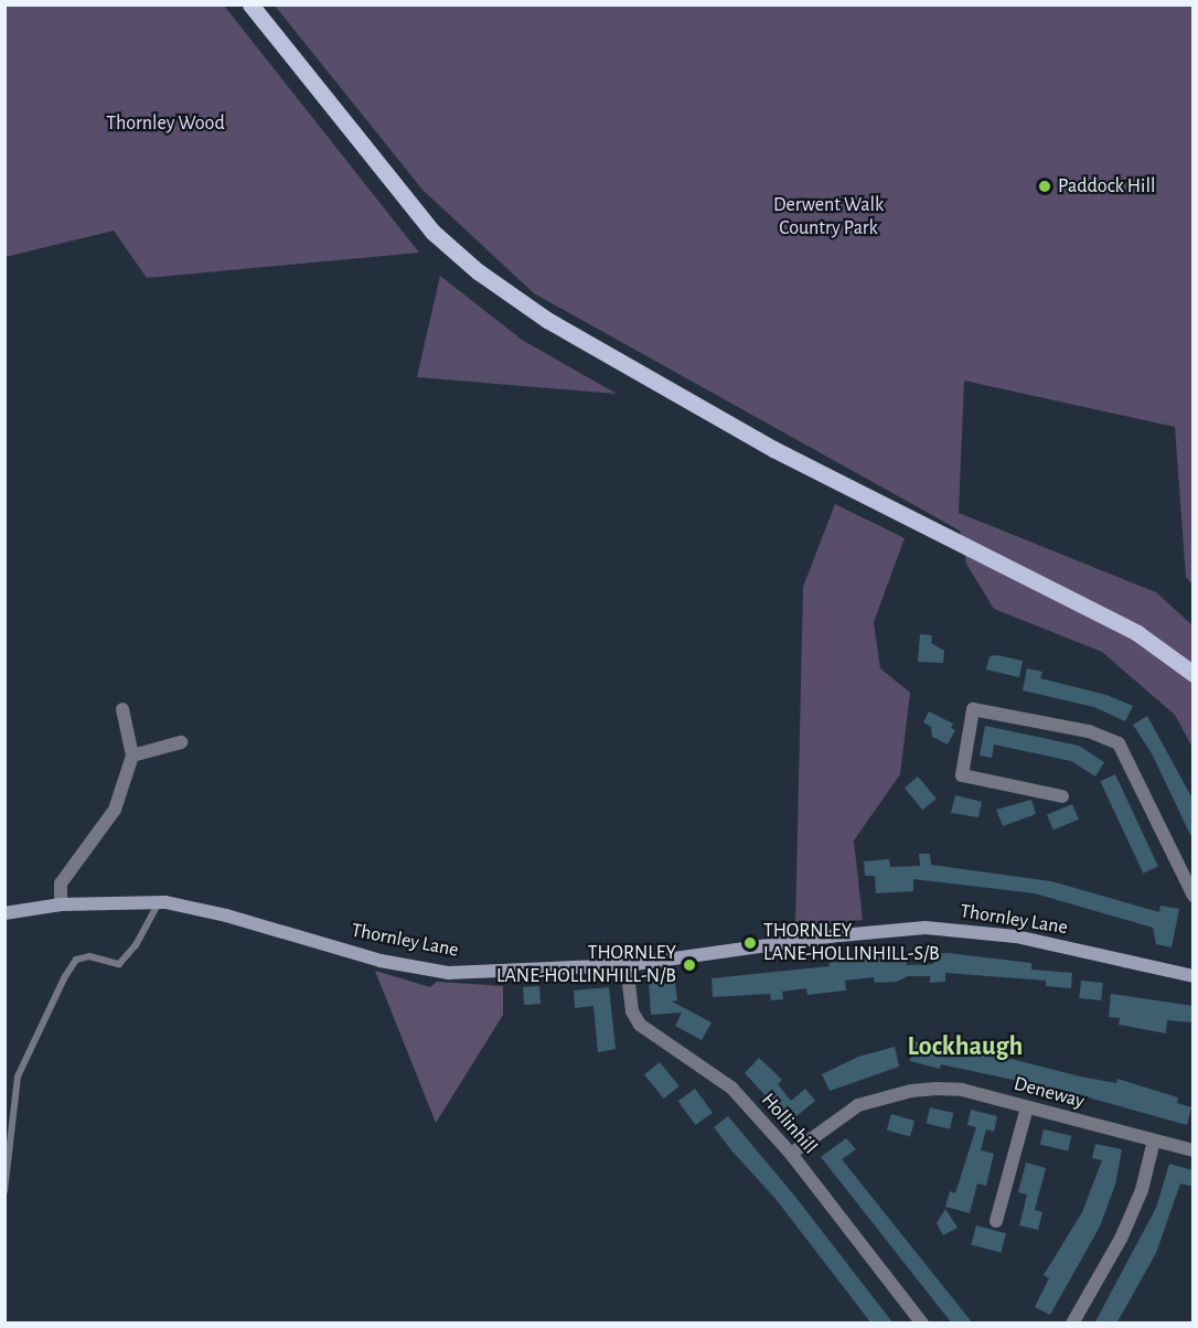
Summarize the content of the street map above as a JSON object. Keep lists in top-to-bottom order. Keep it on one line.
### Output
{"streets":{"street":["Thornley Lane","Deneway","Hollinhill"]},"crossings":[["Thornley Lane","Hollinhill"],["Deneway","Hollinhill"]],"districts":["Lockhaugh"],"parks":["Thornley Wood","Derwent Walk Country Park"],"places":["Paddock Hill","THORNLEY LANE-HOLLINHILL-S/B","THORNLEY LANE-HOLLINHILL-N/B"]}
